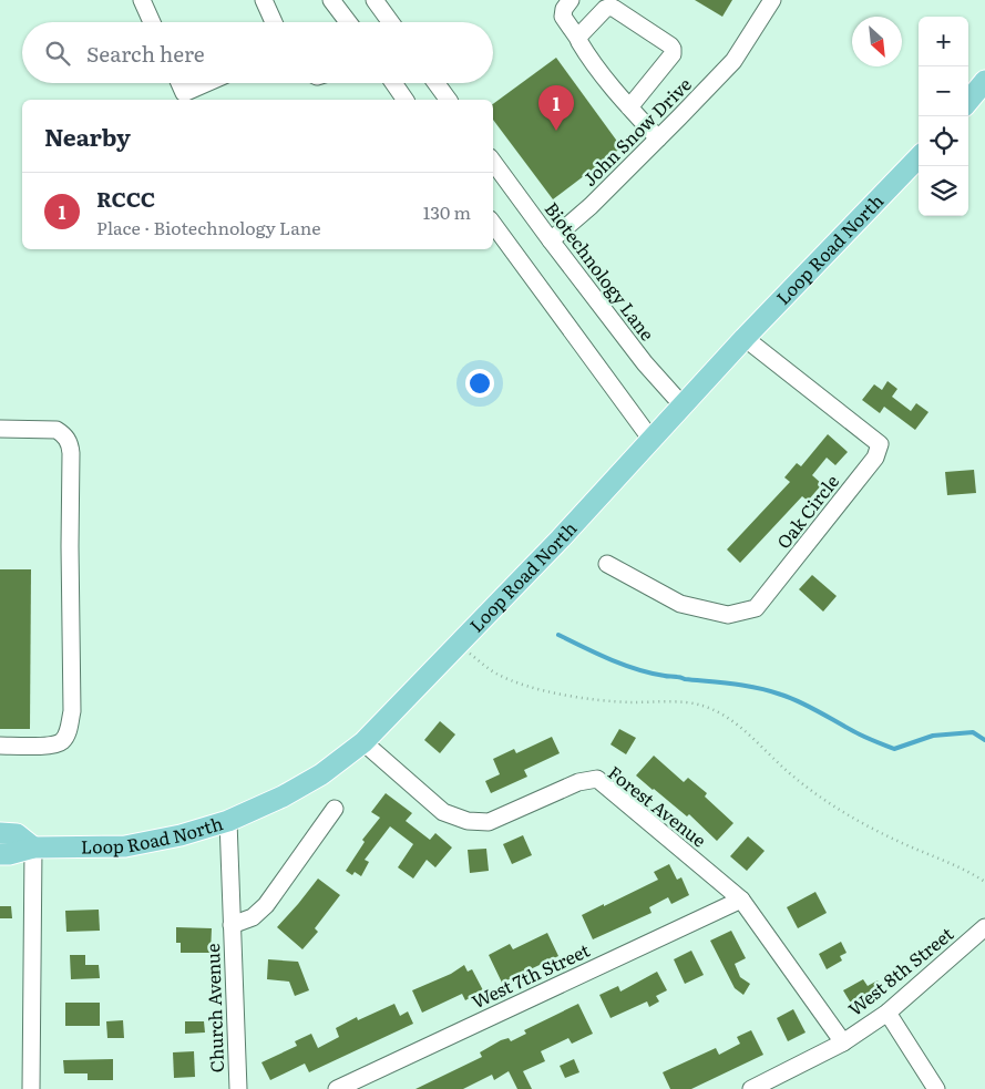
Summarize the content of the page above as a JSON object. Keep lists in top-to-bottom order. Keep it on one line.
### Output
{"streets":{"main road":["Loop Road North"],"street":["John Snow Drive","Biotechnology Lane","Oak Circle","Forest Avenue","West 8th Street","West 7th Street","Church Avenue"]},"crossings":[["John Snow Drive","Biotechnology Lane"],["Loop Road North","Biotechnology Lane"],["Loop Road North","Oak Circle"],["Loop Road North","Forest Avenue"],["Loop Road North","Church Avenue"],["Forest Avenue","West 8th Street"],["Forest Avenue","West 7th Street"]],"north":"bottom right","page":{"map_buttons":["+","−"],"search":"Search here","pins":"1","heading":"Nearby","list":[{"mark":"1","name":"RCCC","note":"Place · Biotechnology Lane","value":"130 m"}]}}
